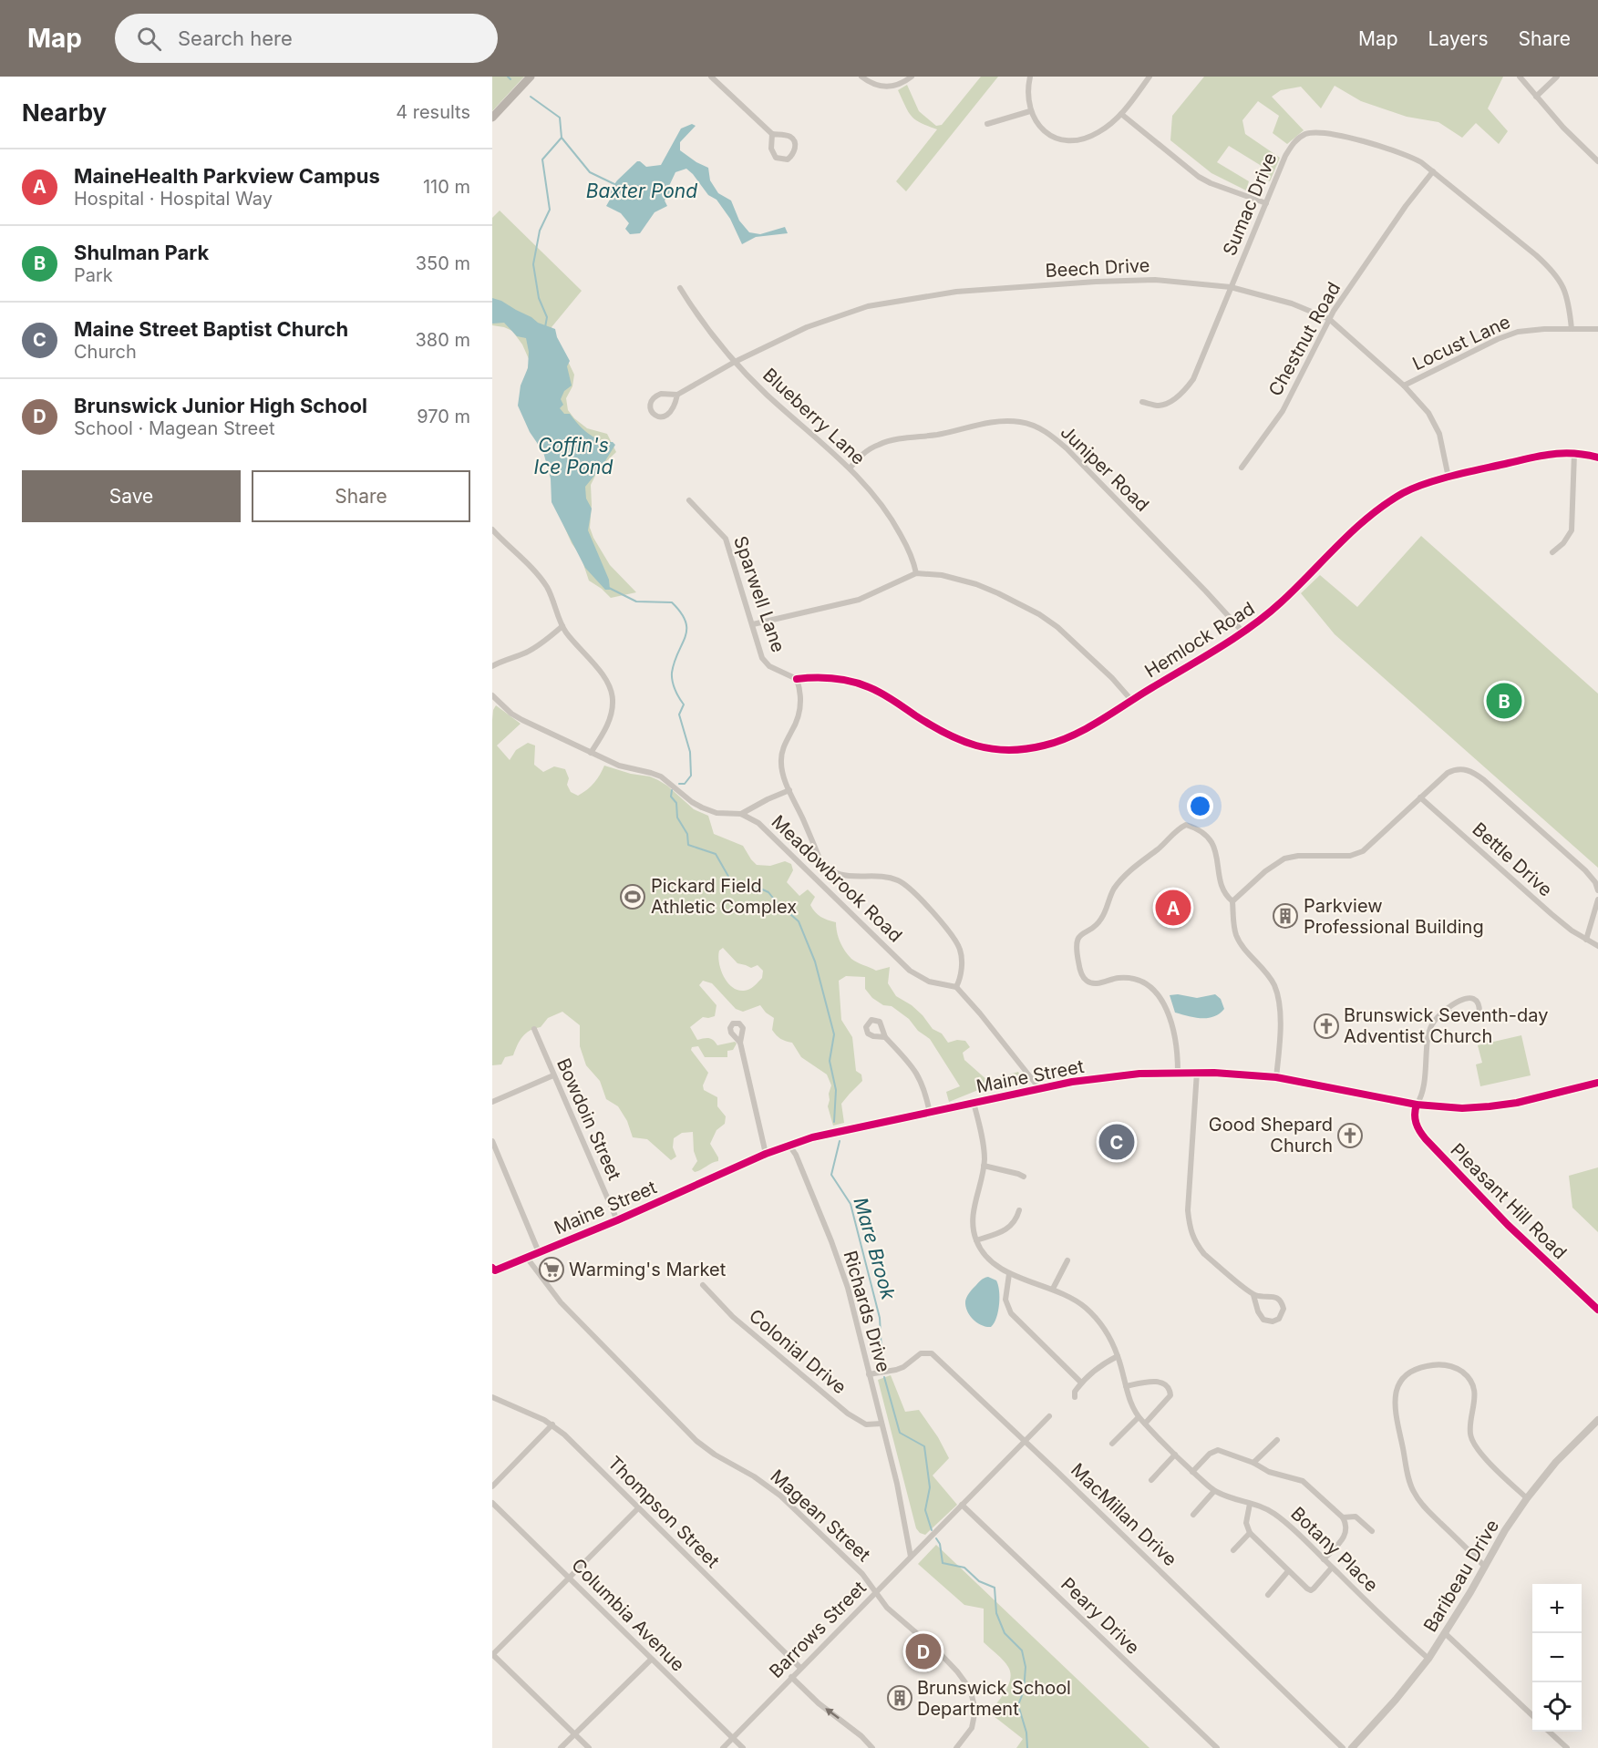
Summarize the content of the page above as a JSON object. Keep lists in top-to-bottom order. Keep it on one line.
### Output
{"streets":{"street":["Sumac Drive","Beech Drive","Chestnut Road","Locust Lane","Blueberry Lane","Juniper Road","Sparwell Lane","Hemlock Road","Bettle Drive","Meadowbrook Road","Maine Street","Bowdoin Street","Pleasant Hill Road","Richards Drive","Colonial Drive","Thompson Street","MacMillan Drive","Magean Street","Botany Place","Baribeau Drive","Columbia Avenue","Peary Drive","Barrows Street"]},"crossings":[["Sumac Drive","Beech Drive"],["Sumac Drive","Chestnut Road"],["Sumac Drive","Locust Lane"],["Beech Drive","Chestnut Road"],["Beech Drive","Locust Lane"],["Beech Drive","Blueberry Lane"],["Beech Drive","Hemlock Road"],["Blueberry Lane","Juniper Road"],["Juniper Road","Hemlock Road"],["Sparwell Lane","Hemlock Road"],["Maine Street","Bowdoin Street"],["Maine Street","Pleasant Hill Road"],["Maine Street","Richards Drive"],["Maine Street","Magean Street"],["Richards Drive","Colonial Drive"],["Richards Drive","MacMillan Drive"],["Richards Drive","Barrows Street"],["Thompson Street","Barrows Street"],["MacMillan Drive","Barrows Street"],["Magean Street","Barrows Street"],["Botany Place","Baribeau Drive"],["Columbia Avenue","Barrows Street"],["Peary Drive","Barrows Street"]],"water":["Baxter Pond","Coffin's Ice Pond","Mare Brook"],"places":{"sports":["Pickard Field Athletic Complex"],"building":["Parkview Professional Building","Brunswick School Department"],"church":["Brunswick Seventh-day Adventist Church","Good Shepard Church"],"supermarket":["Warming's Market"]},"page":{"header":"Map","search":"Search here","nav":["Map","Layers","Share"],"heading":["Nearby","4 results"],"list":[{"mark":"A","name":"MaineHealth Parkview Campus","note":"Hospital · Hospital Way","value":"110 m"},{"mark":"B","name":"Shulman Park","note":"Park","value":"350 m"},{"mark":"C","name":"Maine Street Baptist Church","note":"Church","value":"380 m"},{"mark":"D","name":"Brunswick Junior High School","note":"School · Magean Street","value":"970 m"}],"buttons":["Save","Share"],"pins":["B","A","C","D"],"map_buttons":["+","−"]}}
